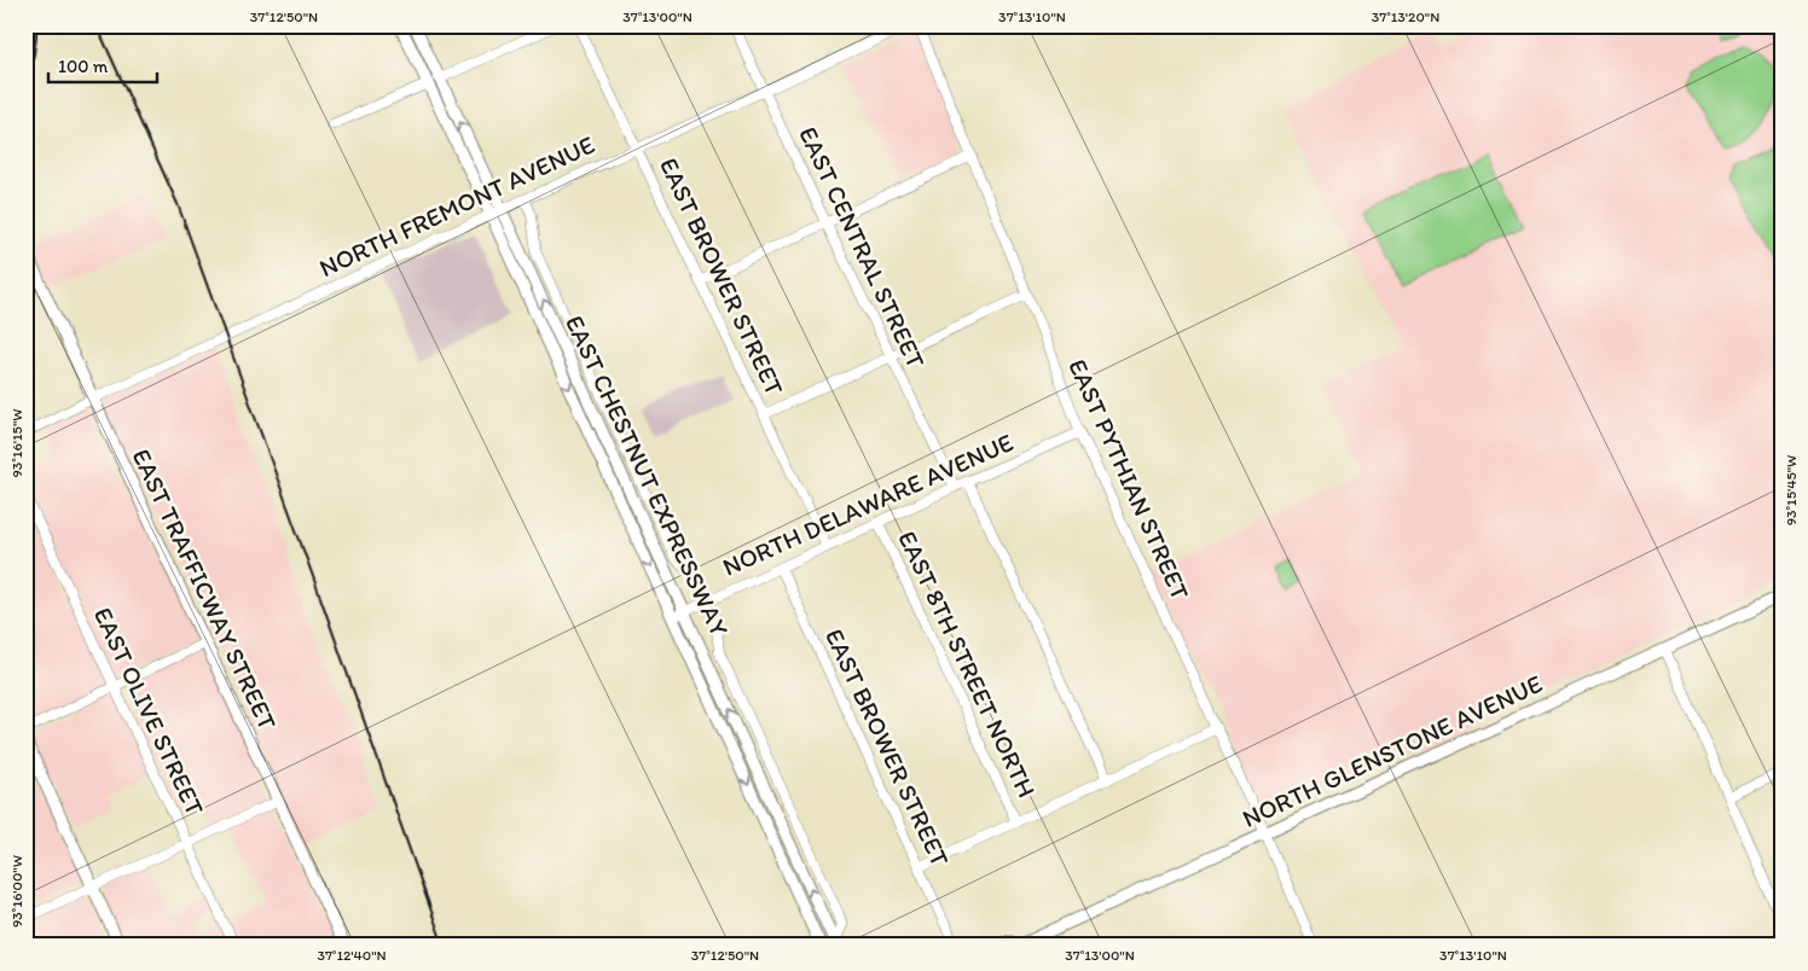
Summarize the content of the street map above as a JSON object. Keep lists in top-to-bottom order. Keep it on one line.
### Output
{"streets":{"main road":["EAST CHESTNUT EXPRESSWAY","EAST TRAFFICWAY STREET","NORTH GLENSTONE AVENUE"],"street":["NORTH FREMONT AVENUE","EAST CENTRAL STREET","EAST BROWER STREET","EAST PYTHIAN STREET","NORTH DELAWARE AVENUE","EAST 8TH STREET NORTH","EAST OLIVE STREET"]},"crossings":[["NORTH FREMONT AVENUE","EAST CENTRAL STREET"],["NORTH FREMONT AVENUE","EAST BROWER STREET"],["NORTH FREMONT AVENUE","EAST CHESTNUT EXPRESSWAY"],["NORTH FREMONT AVENUE","EAST TRAFFICWAY STREET"],["EAST CENTRAL STREET","NORTH DELAWARE AVENUE"],["EAST BROWER STREET","NORTH DELAWARE AVENUE"],["EAST CHESTNUT EXPRESSWAY","NORTH DELAWARE AVENUE"],["EAST PYTHIAN STREET","NORTH DELAWARE AVENUE"],["EAST PYTHIAN STREET","NORTH GLENSTONE AVENUE"],["NORTH DELAWARE AVENUE","EAST 8TH STREET NORTH"]],"scale_bar":"100 m","coordinates":["37°12'50\"N","37°13'00\"N","37°13'10\"N","37°13'20\"N","93°16'15\"W","93°15'45\"W","93°16'00\"W","37°12'40\"N"]}
